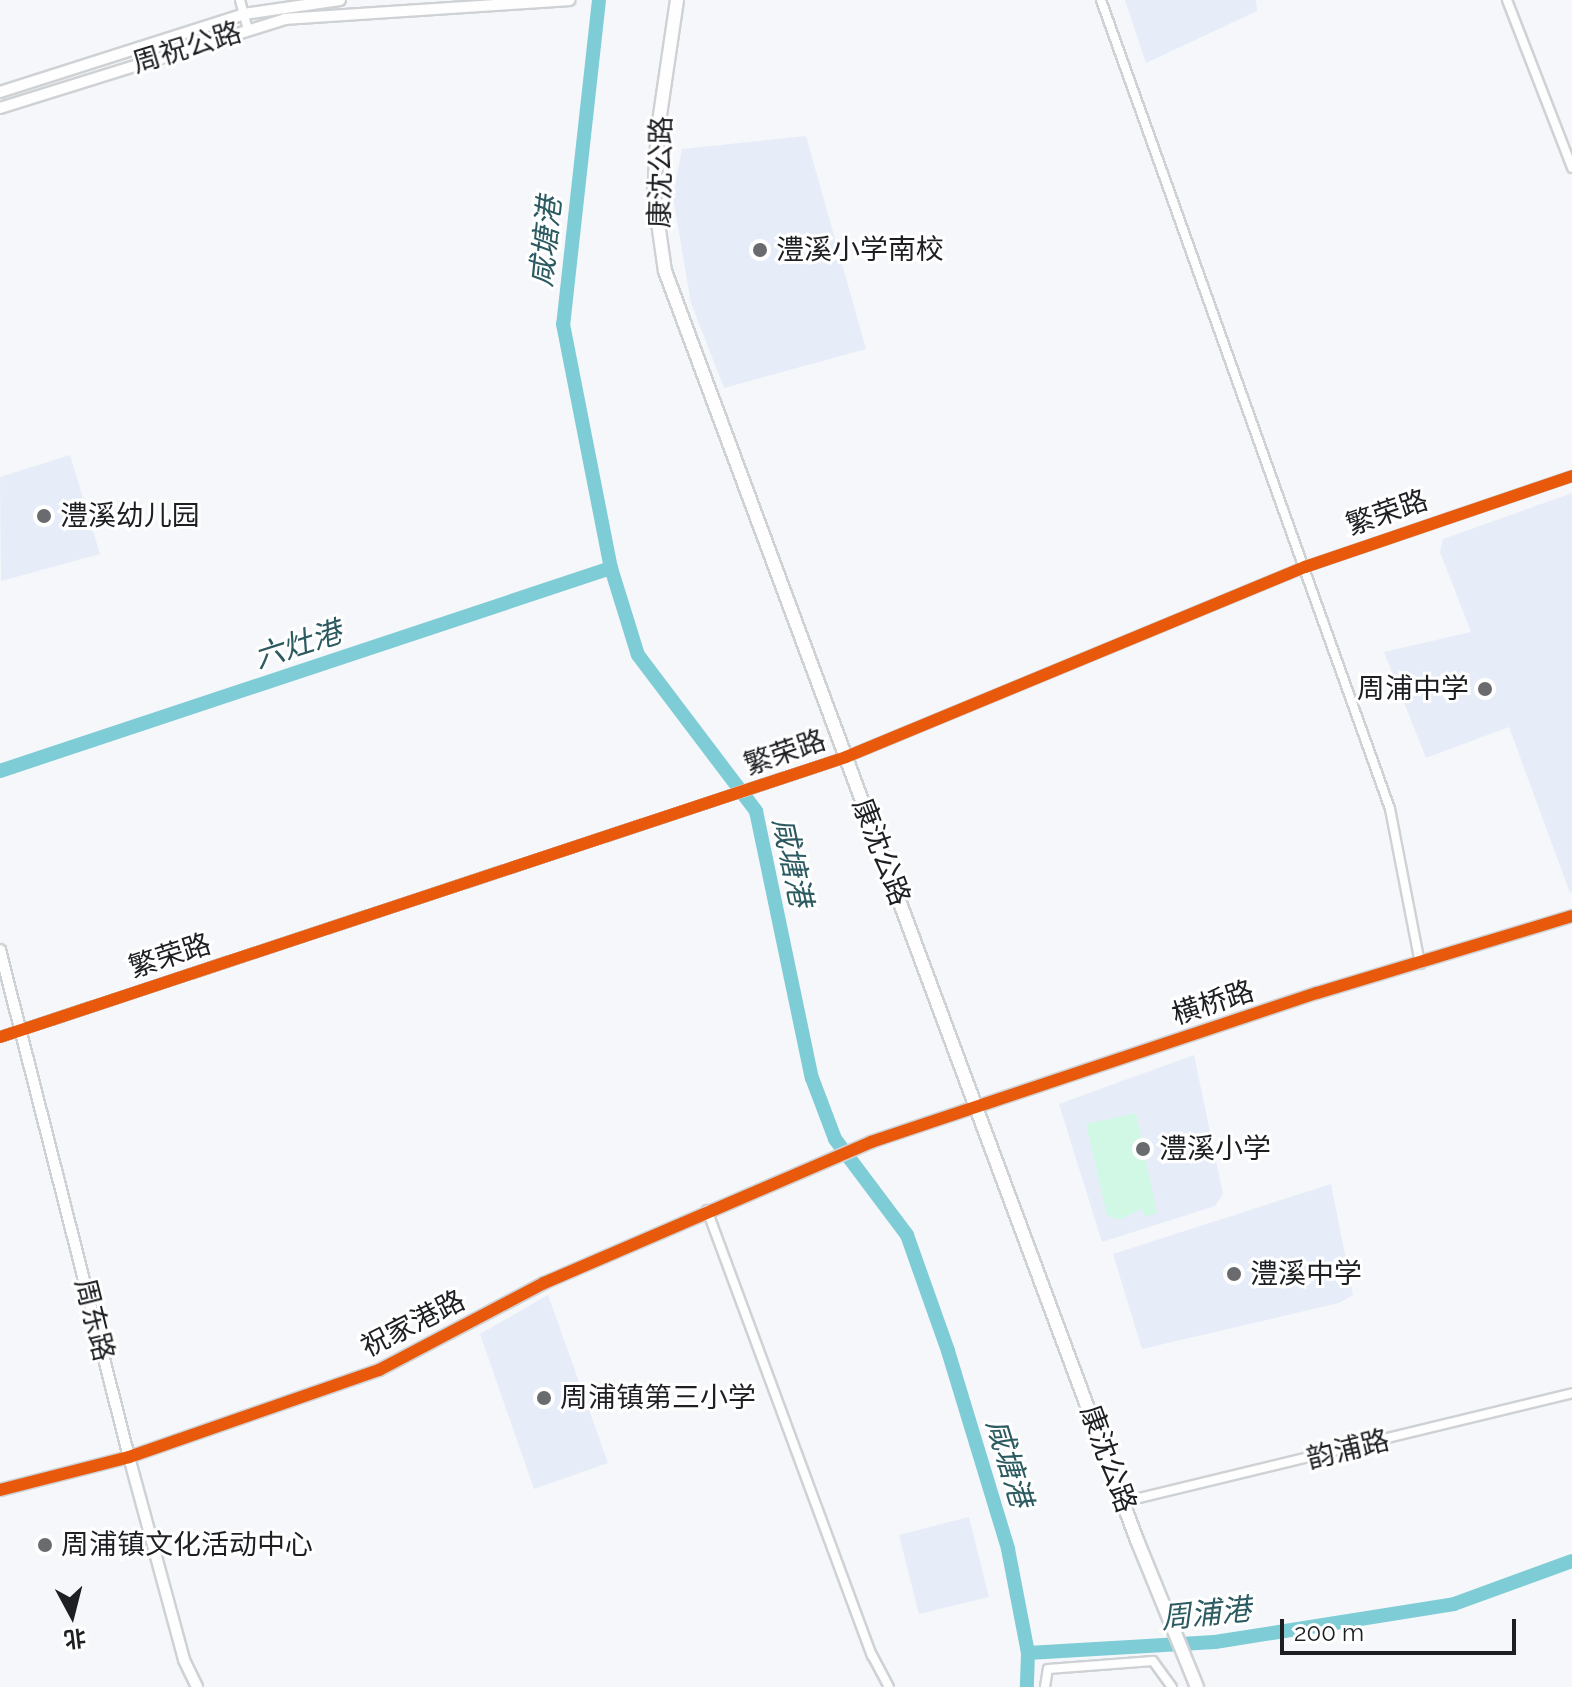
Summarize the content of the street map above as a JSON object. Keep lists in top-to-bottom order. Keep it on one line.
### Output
{"streets":{"main road":["康沈公路"],"street":["周祝公路","繁荣路","横桥路","周东路","祝家港路","韵浦路"]},"crossings":[["康沈公路","繁荣路"],["康沈公路","横桥路"],["康沈公路","韵浦路"],["繁荣路","周东路"],["横桥路","祝家港路"],["周东路","祝家港路"]],"water":["咸塘港","六灶港","周浦港"],"places":["澧溪小学南校","澧溪幼儿园","周浦中学","澧溪小学","澧溪中学","周浦镇第三小学","周浦镇文化活动中心"],"scale_bar":"200 m","north":"bottom"}
